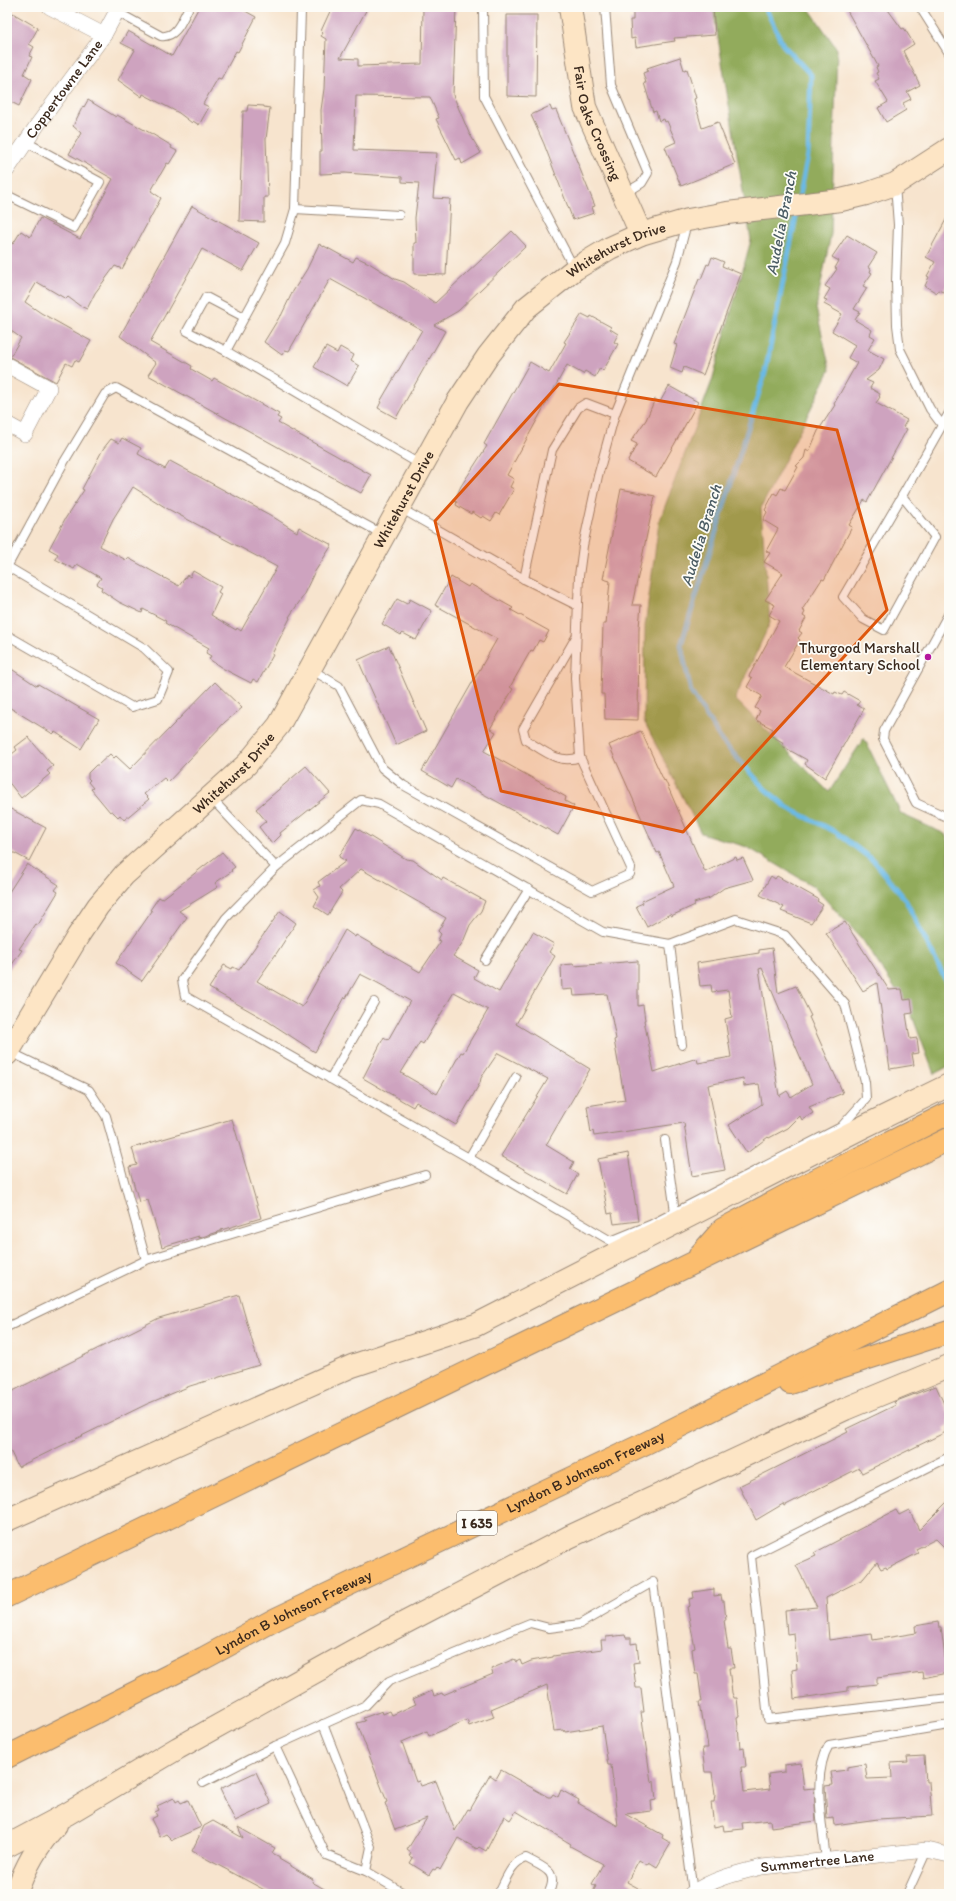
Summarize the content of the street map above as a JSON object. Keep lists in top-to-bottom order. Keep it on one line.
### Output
{"streets":{"highway":["Lyndon B Johnson Freeway","I 635"],"main road":["Fair Oaks Crossing","Whitehurst Drive"],"street":["Coppertowne Lane","Summertree Lane"]},"crossings":[["Fair Oaks Crossing","Whitehurst Drive"]],"water":["Audelia Branch"],"places":["Thurgood Marshall Elementary School"]}
